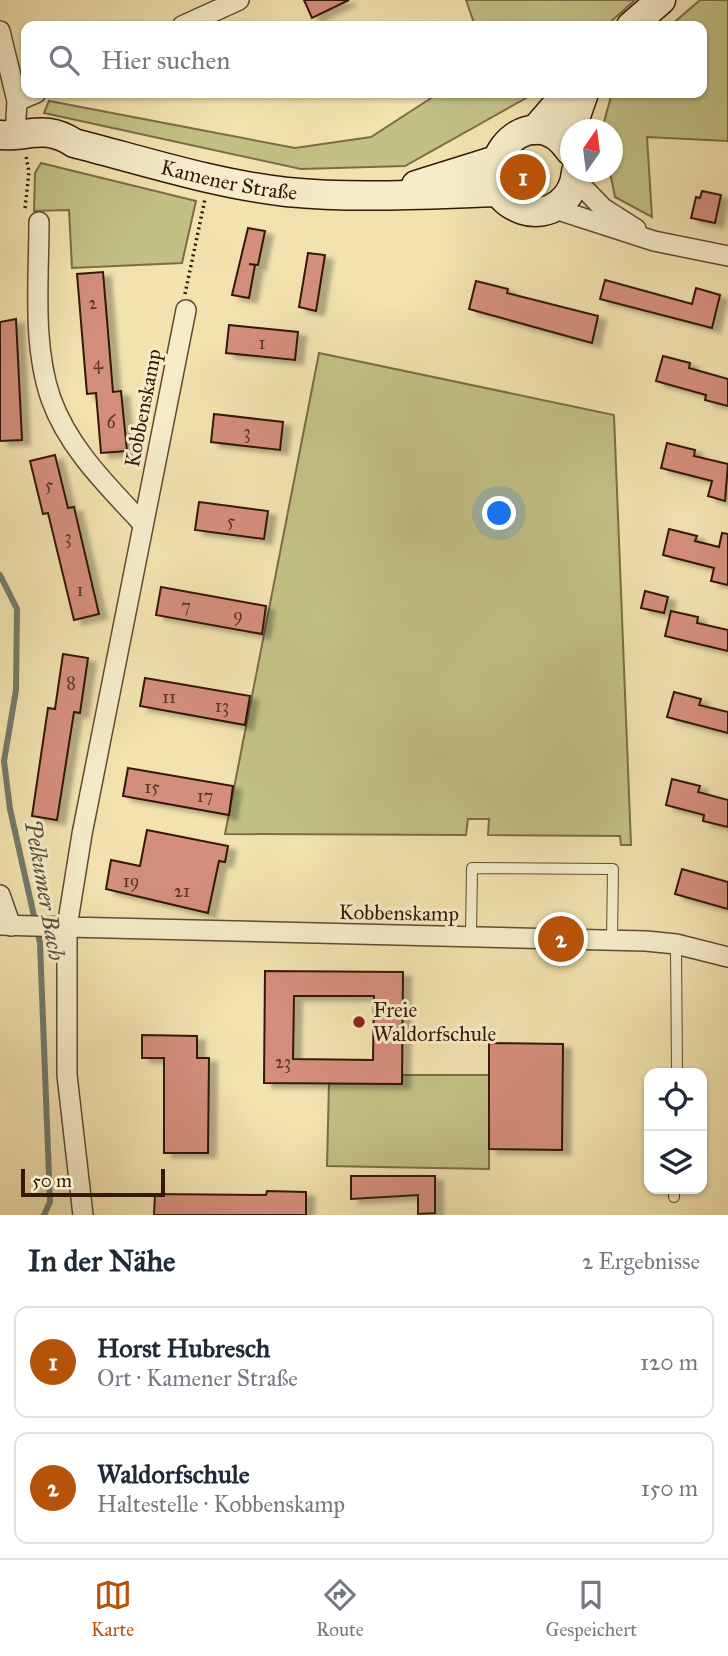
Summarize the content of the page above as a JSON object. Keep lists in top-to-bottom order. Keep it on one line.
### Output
{"streets":{"main road":["Kamener Straße"],"street":["Kobbenskamp"]},"water":["Pelkumer Bach"],"places":["Freie Waldorfschule"],"house_numbers":["2","1","4","6","3","5","5","3","1","7","9","8","11","13","15","17","19","21","23"],"scale_bar":"50 m","north":"top","page":{"search":"Hier suchen","pins":["1","2"],"scale":"50 m","heading":["In der Nähe","2 Ergebnisse"],"list":[{"mark":"1","name":"Horst Hubresch","note":"Ort · Kamener Straße","value":"120 m"},{"mark":"2","name":"Waldorfschule","note":"Haltestelle · Kobbenskamp","value":"150 m"}],"nav":["Karte","Route","Gespeichert"]}}
